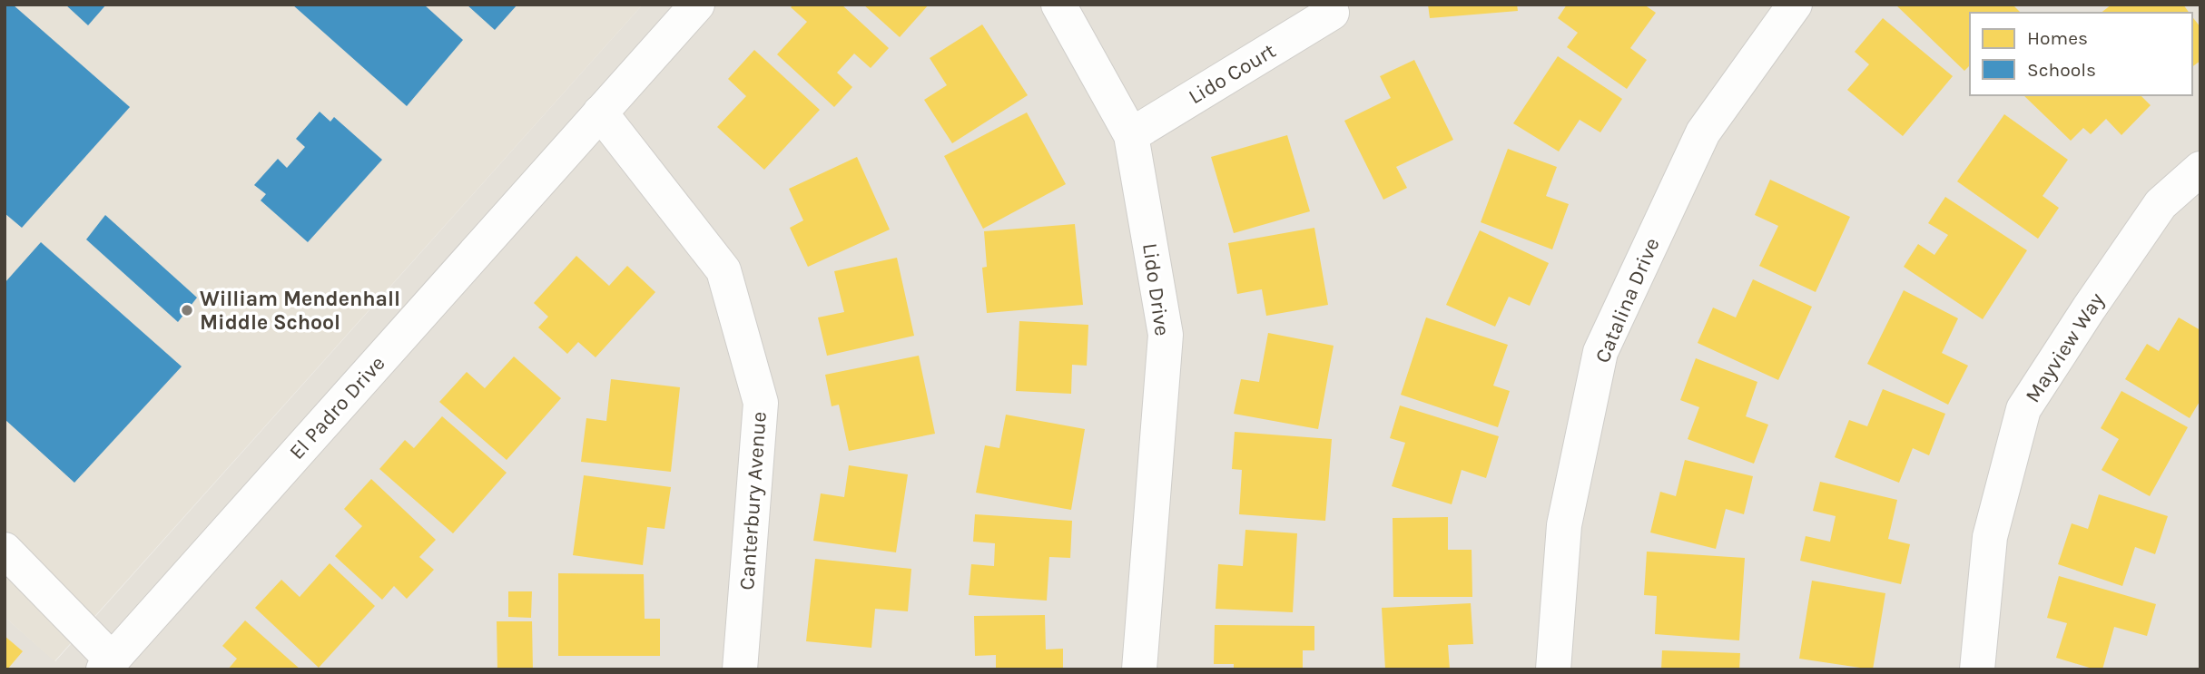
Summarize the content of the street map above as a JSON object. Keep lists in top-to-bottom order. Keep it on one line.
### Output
{"streets":{"street":["Lido Court","Lido Drive","Catalina Drive","Mayview Way","El Padro Drive","Canterbury Avenue"]},"crossings":[["Lido Court","Lido Drive"],["El Padro Drive","Canterbury Avenue"]],"places":["William Mendenhall Middle School"],"legend":["Homes","Schools"]}
